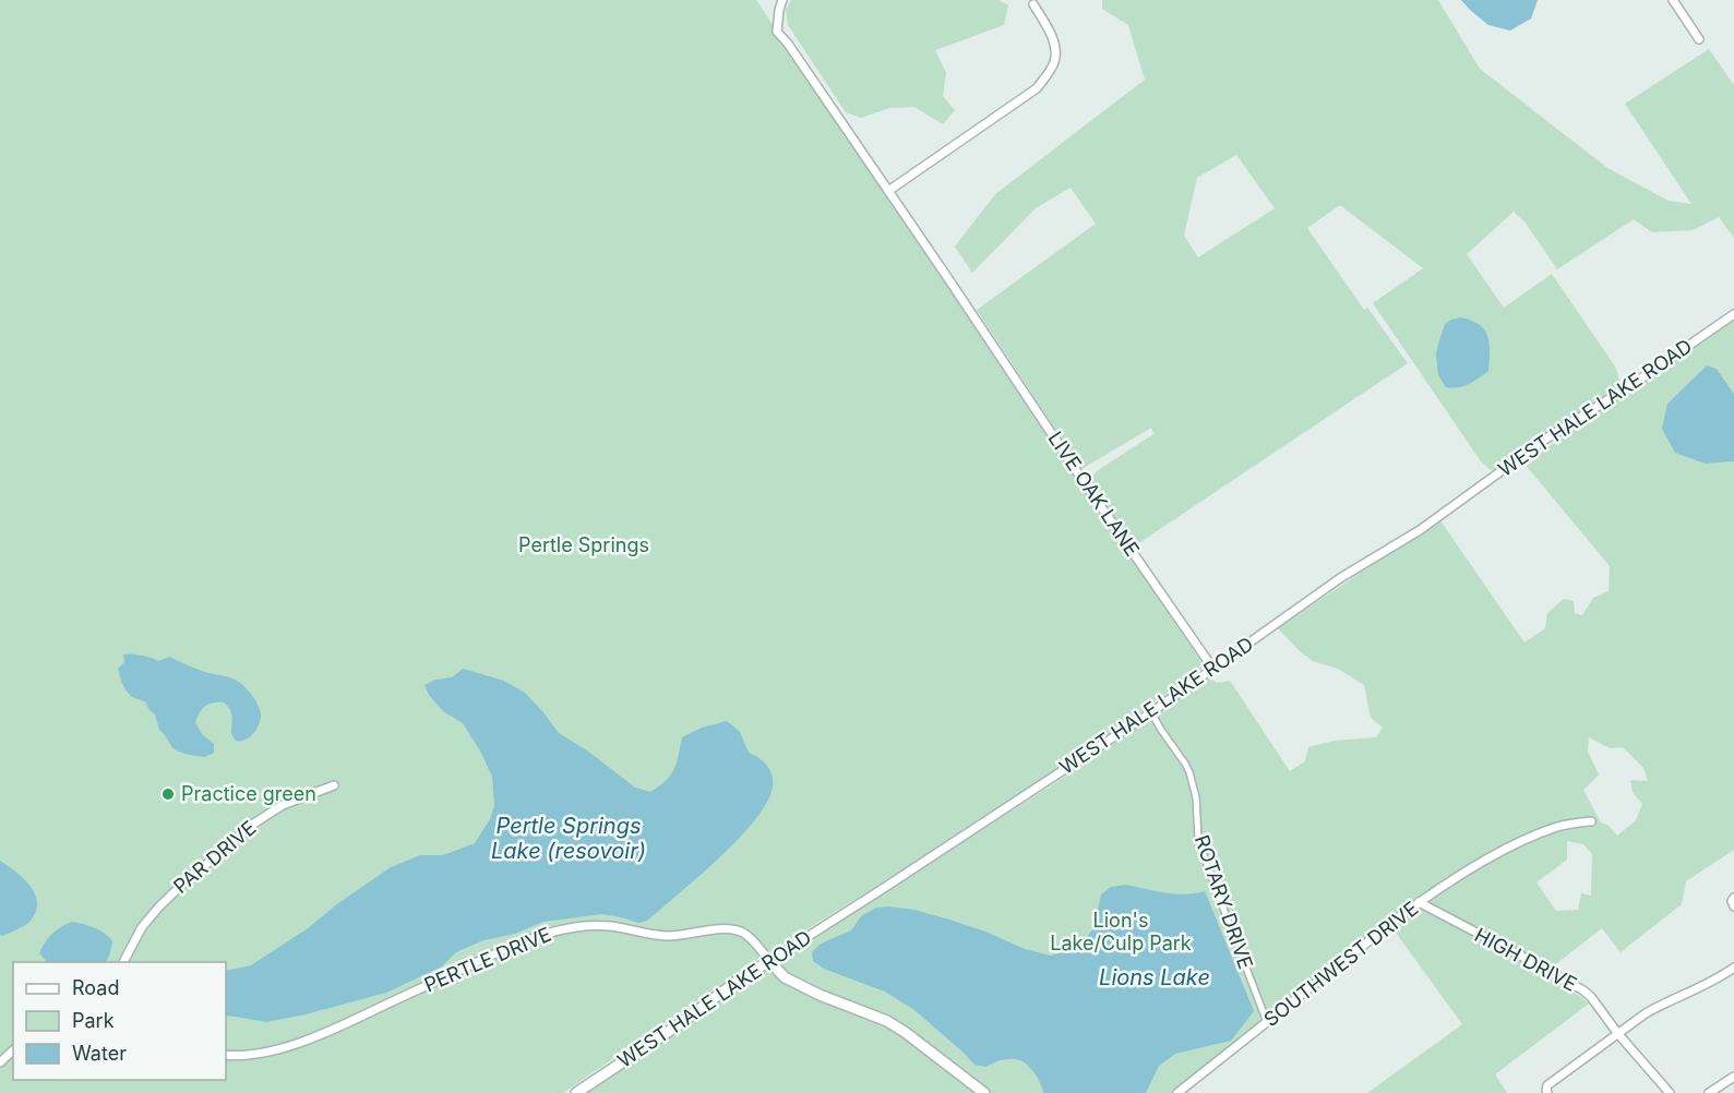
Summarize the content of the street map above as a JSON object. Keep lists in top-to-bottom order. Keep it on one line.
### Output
{"streets":{"street":["WEST HALE LAKE ROAD","LIVE OAK LANE","PAR DRIVE","ROTARY DRIVE","PERTLE DRIVE","HIGH DRIVE","SOUTHWEST DRIVE"]},"crossings":[["WEST HALE LAKE ROAD","LIVE OAK LANE"],["WEST HALE LAKE ROAD","ROTARY DRIVE"],["WEST HALE LAKE ROAD","PERTLE DRIVE"],["ROTARY DRIVE","SOUTHWEST DRIVE"],["HIGH DRIVE","SOUTHWEST DRIVE"]],"water":["Pertle Springs Lake (resovoir)","Lions Lake"],"parks":["Pertle Springs","Lion's Lake/Culp Park"],"places":["Practice green"],"legend":["Road","Park","Water"]}
